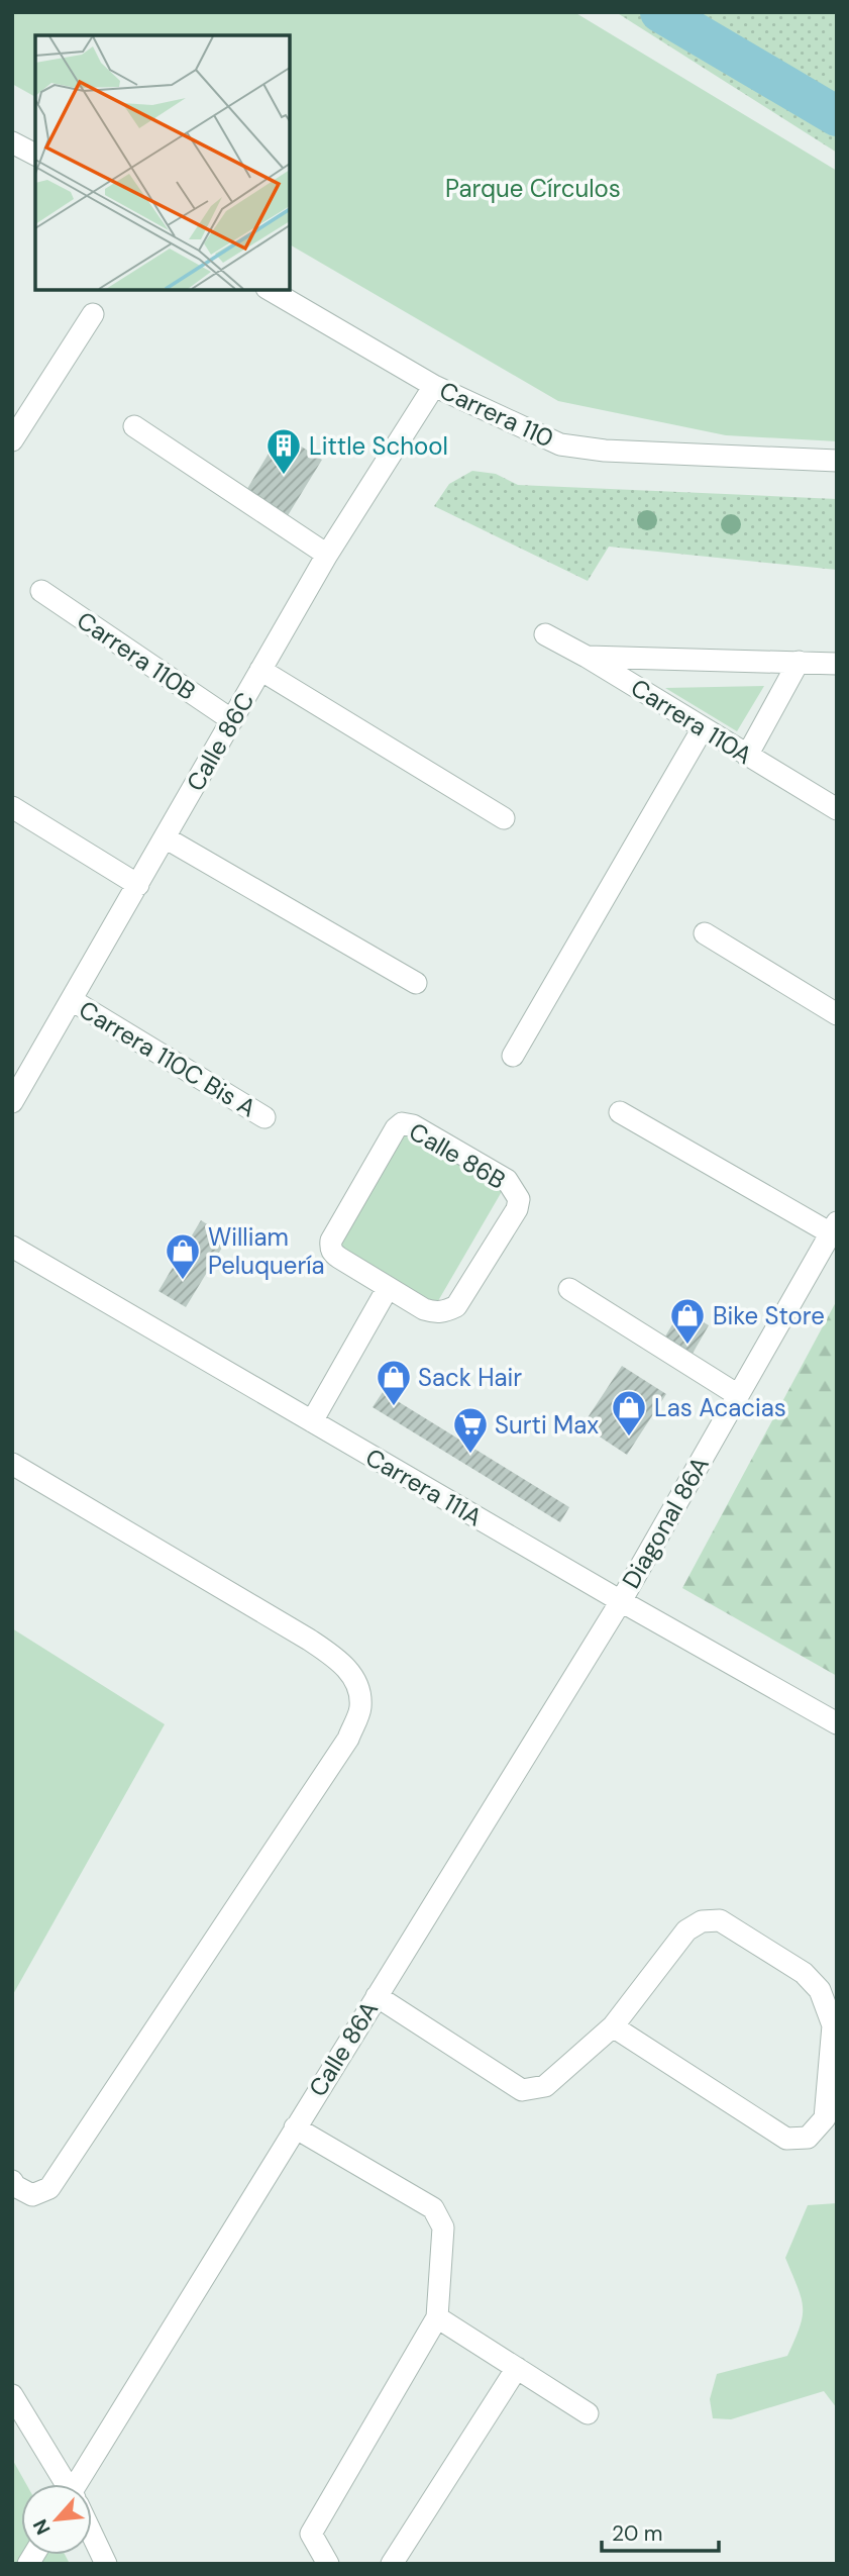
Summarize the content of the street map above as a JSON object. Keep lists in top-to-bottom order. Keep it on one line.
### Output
{"streets":{"street":["Carrera 110","Carrera 110B","Carrera 110A","Calle 86C","Carrera 110C Bis A","Calle 86B","Carrera 111A","Diagonal 86A","Calle 86A"]},"crossings":[["Carrera 110","Calle 86C"],["Carrera 110B","Calle 86C"],["Calle 86C","Carrera 110C Bis A"],["Carrera 111A","Diagonal 86A"],["Carrera 111A","Calle 86A"],["Diagonal 86A","Calle 86A"]],"parks":["Parque Círculos"],"places":{"building":["Little School"],"shop":["William Peluquería","Bike Store","Sack Hair","Las Acacias"],"supermarket":["Surti Max"]},"scale_bar":"20 m","north":"bottom left"}
